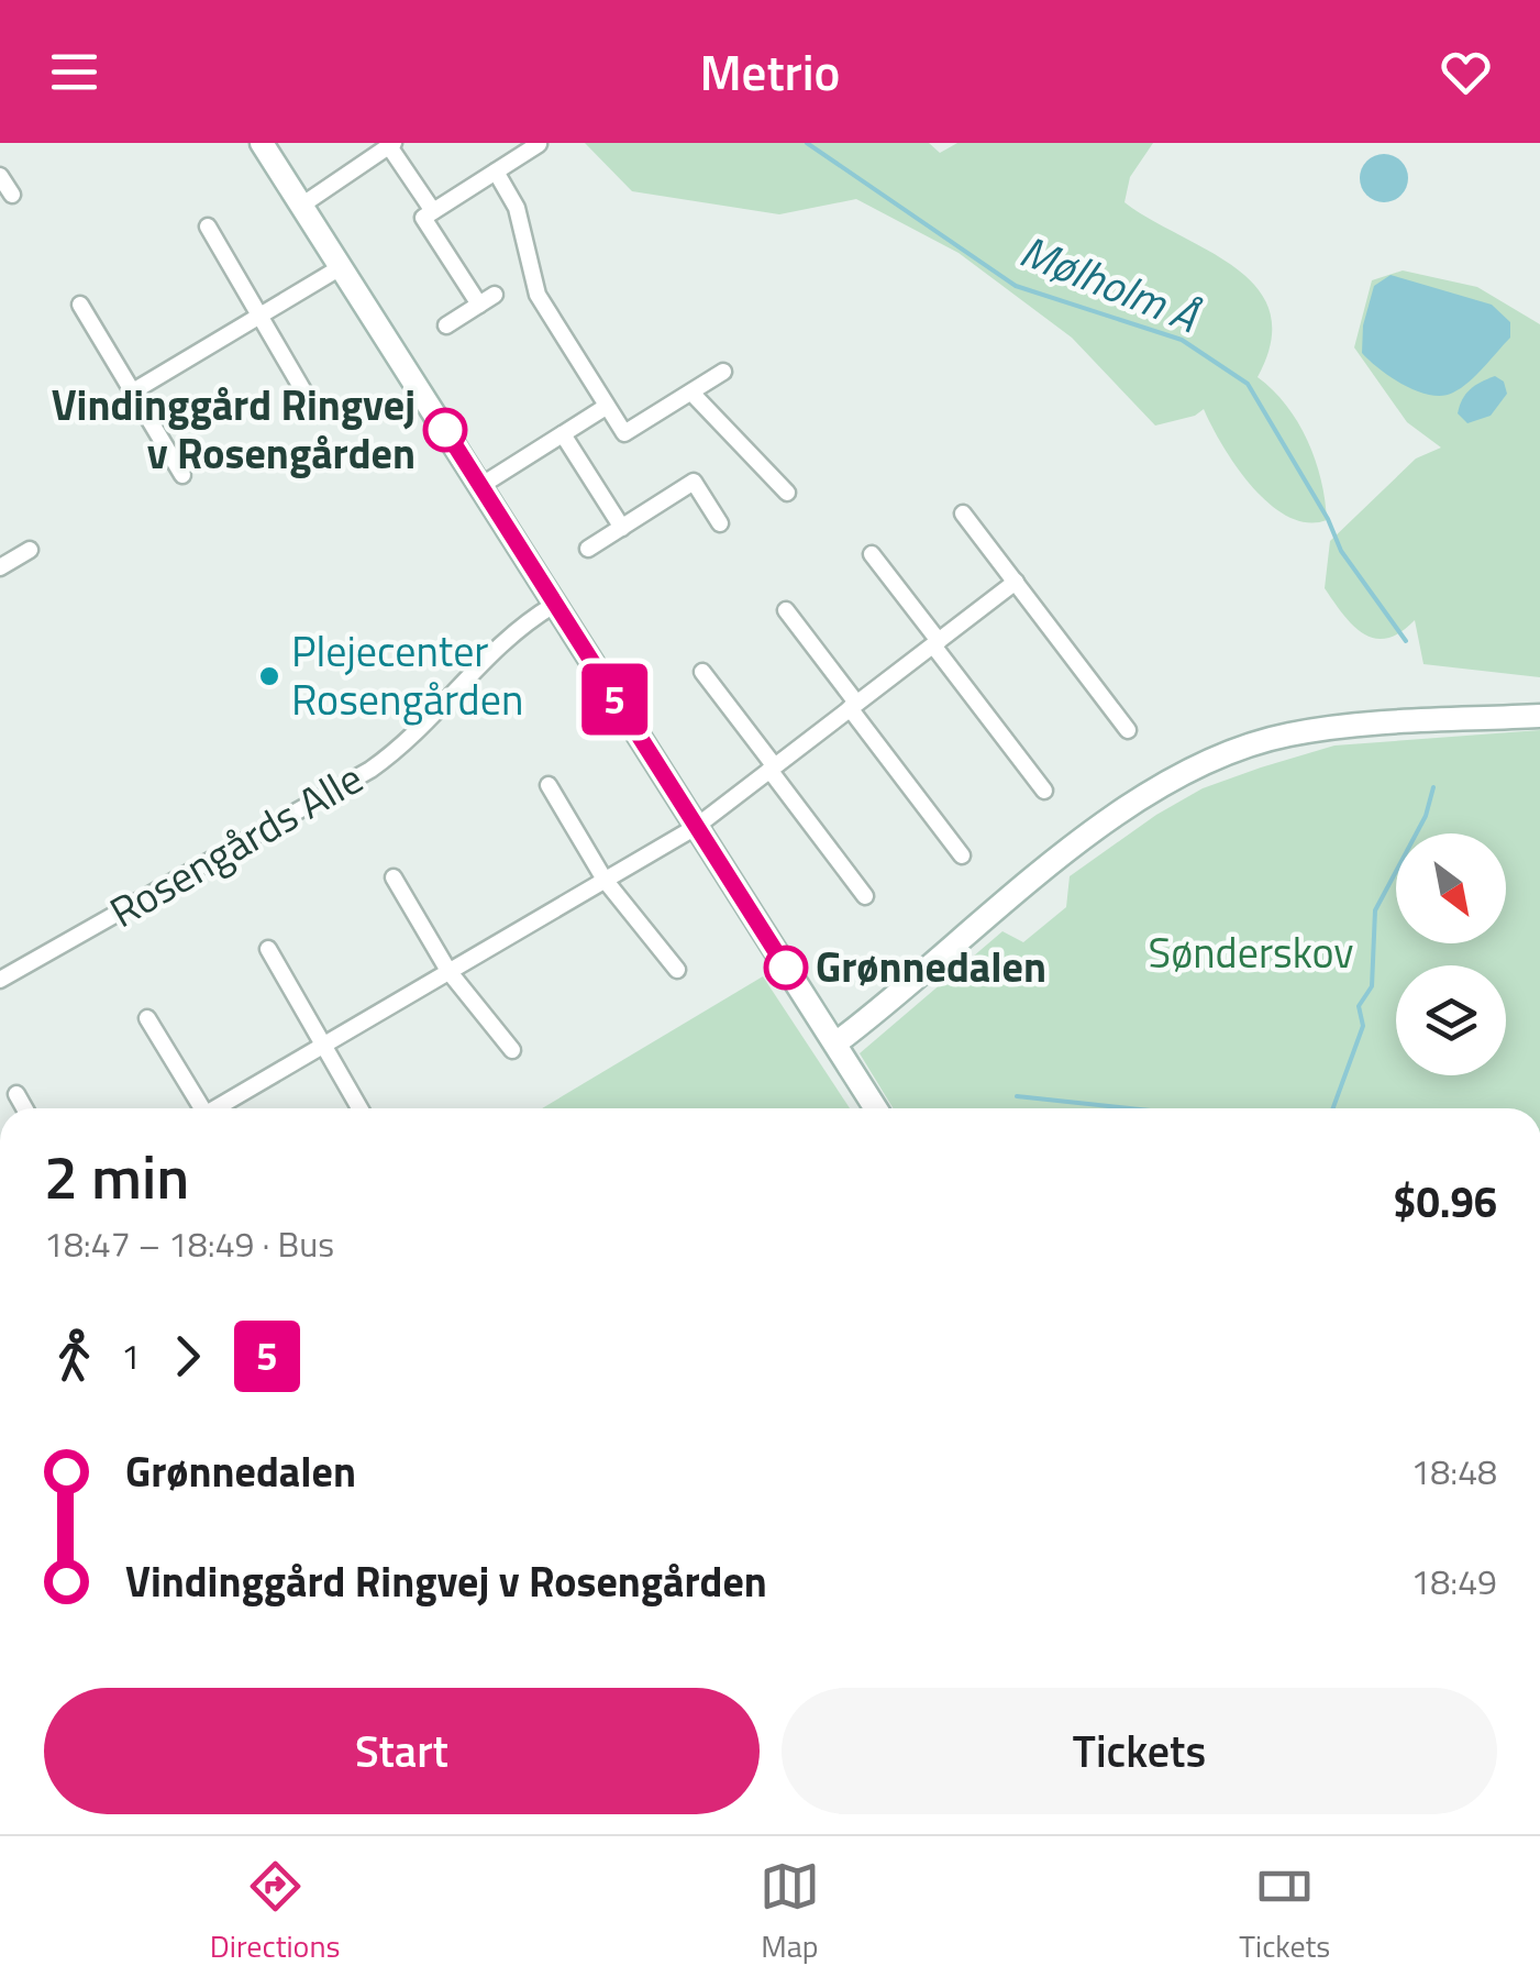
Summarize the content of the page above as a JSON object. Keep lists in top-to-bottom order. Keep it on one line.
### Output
{"streets":{"street":["Rosengårds Alle"]},"water":["Mølholm Å"],"parks":["Sønderskov"],"places":["Vindinggård Ringvej v Rosengården","Plejecenter Rosengården","Grønnedalen"],"lines":["bus line 5"],"north":"bottom right","page":{"header":"Metrio","on_map":"5","heading":["2 min","18:47 – 18:49 · Bus","$0.96"],"legs":["1","5"],"list":[{"name":"Grønnedalen","value":"18:48"},{"name":"Vindinggård Ringvej v Rosengården","value":"18:49"}],"buttons":["Start","Tickets"],"tabs":["Directions","Map","Tickets"]}}
